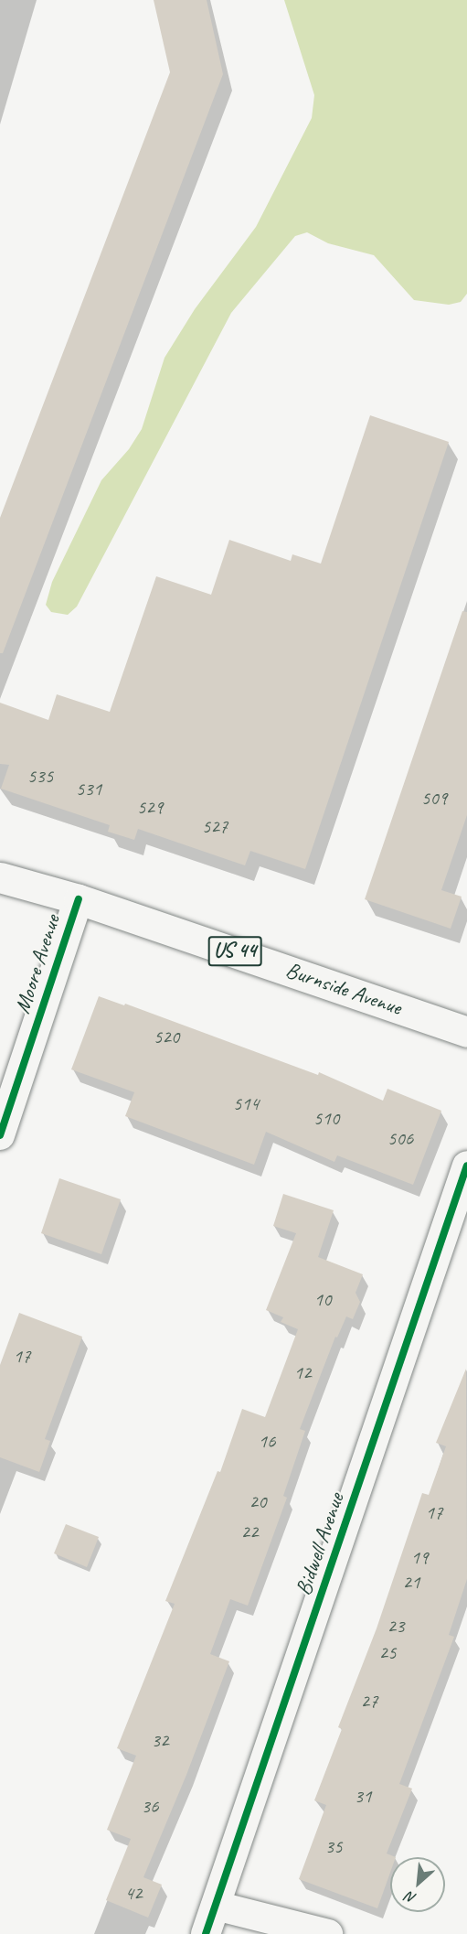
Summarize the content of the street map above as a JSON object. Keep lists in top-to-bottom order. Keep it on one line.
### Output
{"streets":{"main road":["US 44","Burnside Avenue"],"street":["Moore Avenue","Bidwell Avenue"]},"crossings":[["Moore Avenue","Burnside Avenue"]],"house_numbers":["535","531","509","529","527","520","514","510","506","10","17","12","16","20","17","22","19","21","23","25","27","32","31","36","35","42"],"north":"bottom left"}
